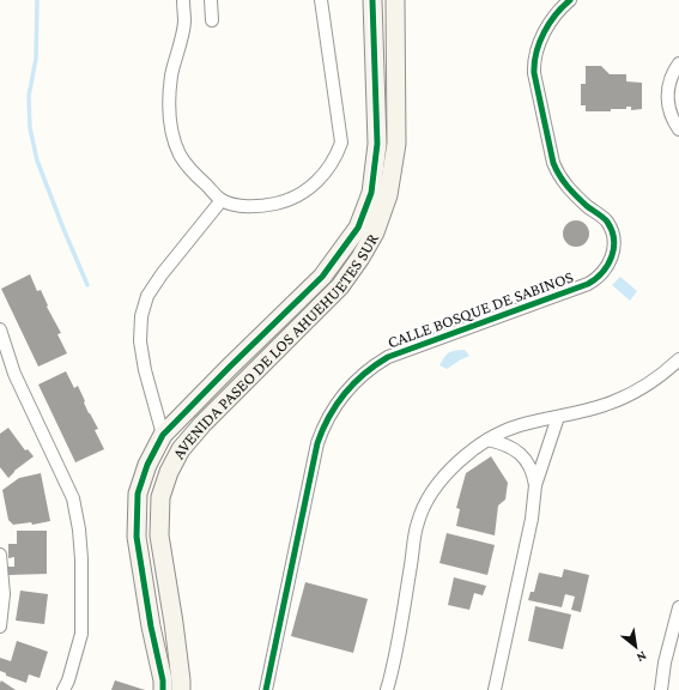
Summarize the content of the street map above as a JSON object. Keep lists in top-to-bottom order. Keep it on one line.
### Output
{"streets":{"street":["CALLE BOSQUE DE SABINOS","AVENIDA PASEO DE LOS AHUEHUETES SUR"]},"north":"bottom right"}
